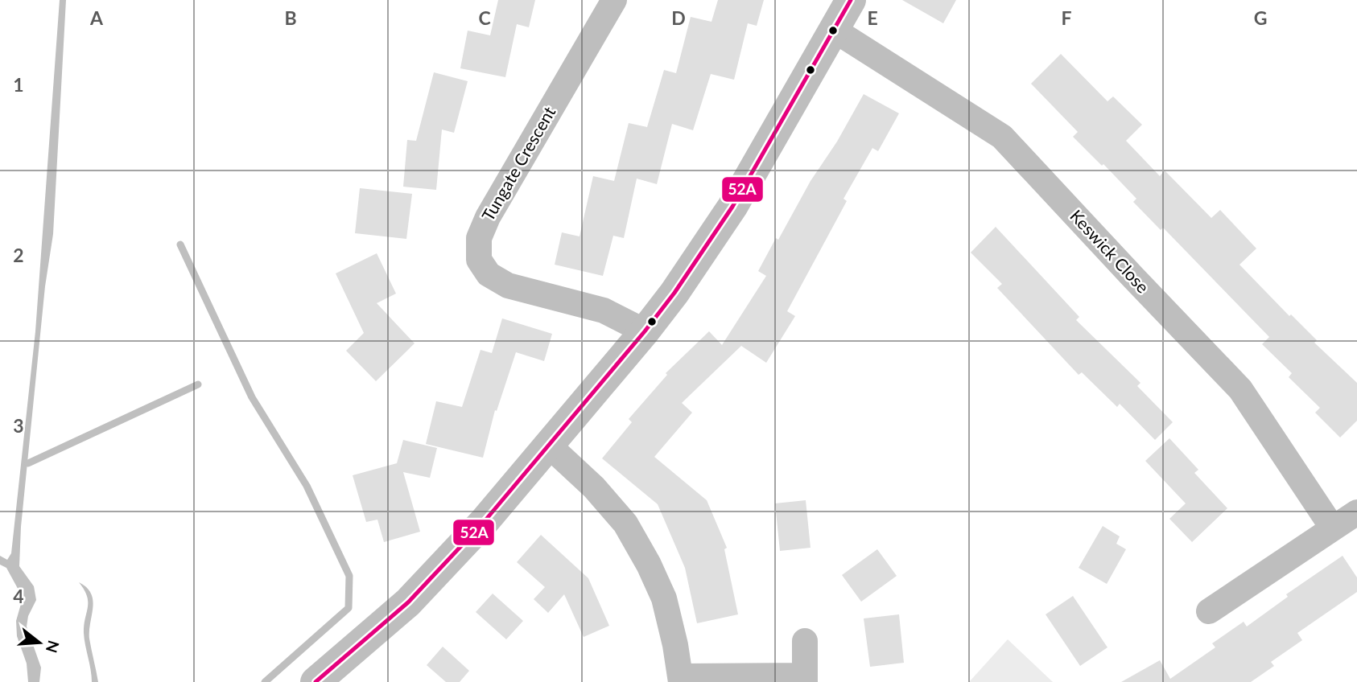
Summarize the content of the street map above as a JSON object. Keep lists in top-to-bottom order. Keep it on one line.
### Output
{"streets":{"street":["Tungate Crescent","Keswick Close"]},"lines":["transit line 52A"],"north":"right","grid":{"columns":["A","B","C","D","E","F","G"],"rows":["1","2","3","4"]}}
